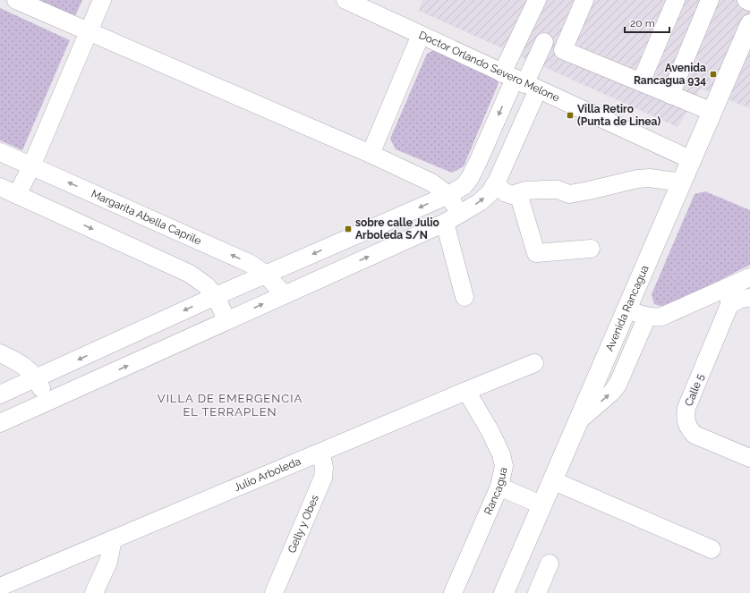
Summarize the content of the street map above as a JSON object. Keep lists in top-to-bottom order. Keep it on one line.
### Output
{"streets":{"main road":["Avenida Rancagua"],"street":["Doctor Orlando Severo Melone","Margarita Abella Caprile","Calle 5","Julio Arboleda","Rancagua","Gelly y Obes"]},"crossings":[["Doctor Orlando Severo Melone","Avenida Rancagua"],["Julio Arboleda","Rancagua"],["Julio Arboleda","Gelly y Obes"]],"districts":["VILLA DE EMERGENCIA EL TERRAPLEN"],"places":{"transit":["Avenida Rancagua 934","Villa Retiro (Punta de Linea)","sobre calle Julio Arboleda S/N"]},"scale_bar":"20 m"}
